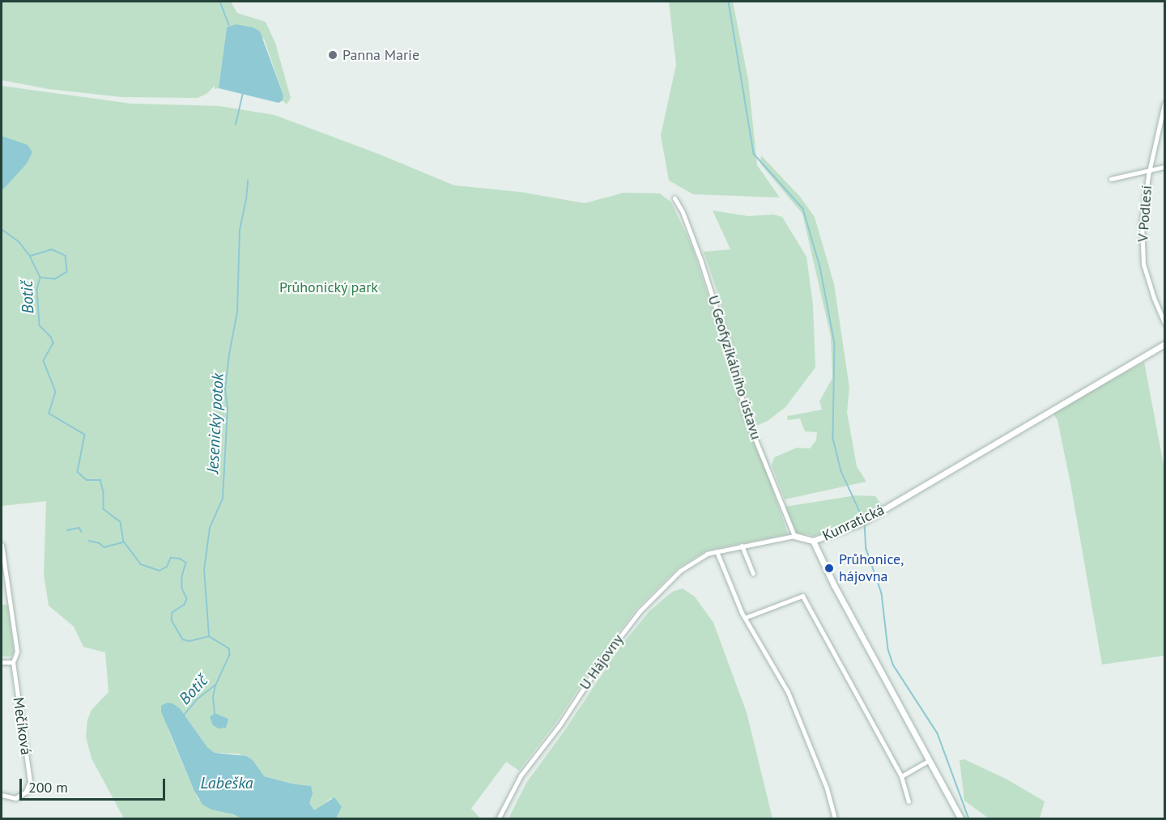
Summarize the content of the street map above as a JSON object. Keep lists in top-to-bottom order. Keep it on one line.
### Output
{"streets":{"street":["V Podlesí","U Geofyzikálního ústavu","Kunratická","U Hájovny","Mečíková"]},"crossings":[["U Geofyzikálního ústavu","U Hájovny"],["Kunratická","U Hájovny"]],"water":["Botič","Jesenický potok","Labeška"],"parks":["Průhonický park"],"places":["Panna Marie","Průhonice, hájovna"],"scale_bar":"200 m"}
